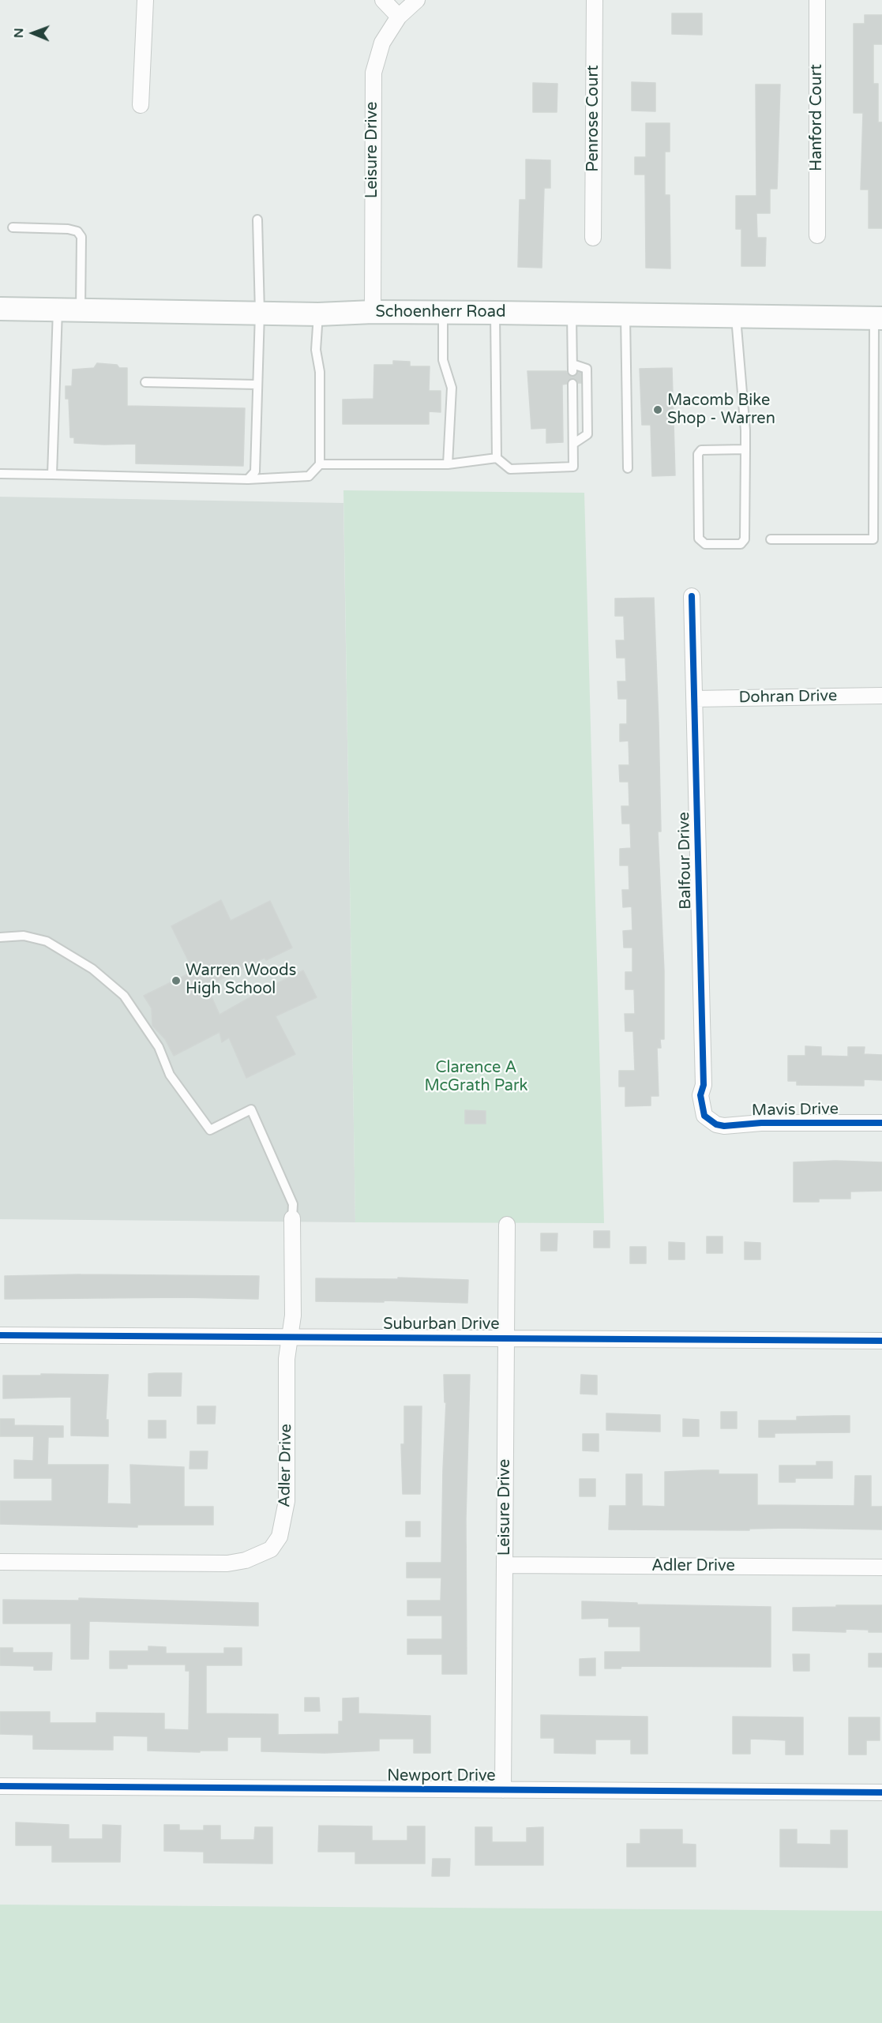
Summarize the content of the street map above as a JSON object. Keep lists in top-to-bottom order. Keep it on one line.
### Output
{"streets":{"main road":["Schoenherr Road"],"street":["Hanford Court","Penrose Court","Leisure Drive","Dohran Drive","Balfour Drive","Mavis Drive","Suburban Drive","Adler Drive","Newport Drive"]},"crossings":[["Leisure Drive","Schoenherr Road"],["Leisure Drive","Suburban Drive"],["Leisure Drive","Adler Drive"],["Leisure Drive","Newport Drive"],["Dohran Drive","Balfour Drive"],["Balfour Drive","Mavis Drive"],["Suburban Drive","Adler Drive"]],"parks":["Clarence A McGrath Park"],"places":["Macomb Bike Shop - Warren","Warren Woods High School"],"north":"left"}
